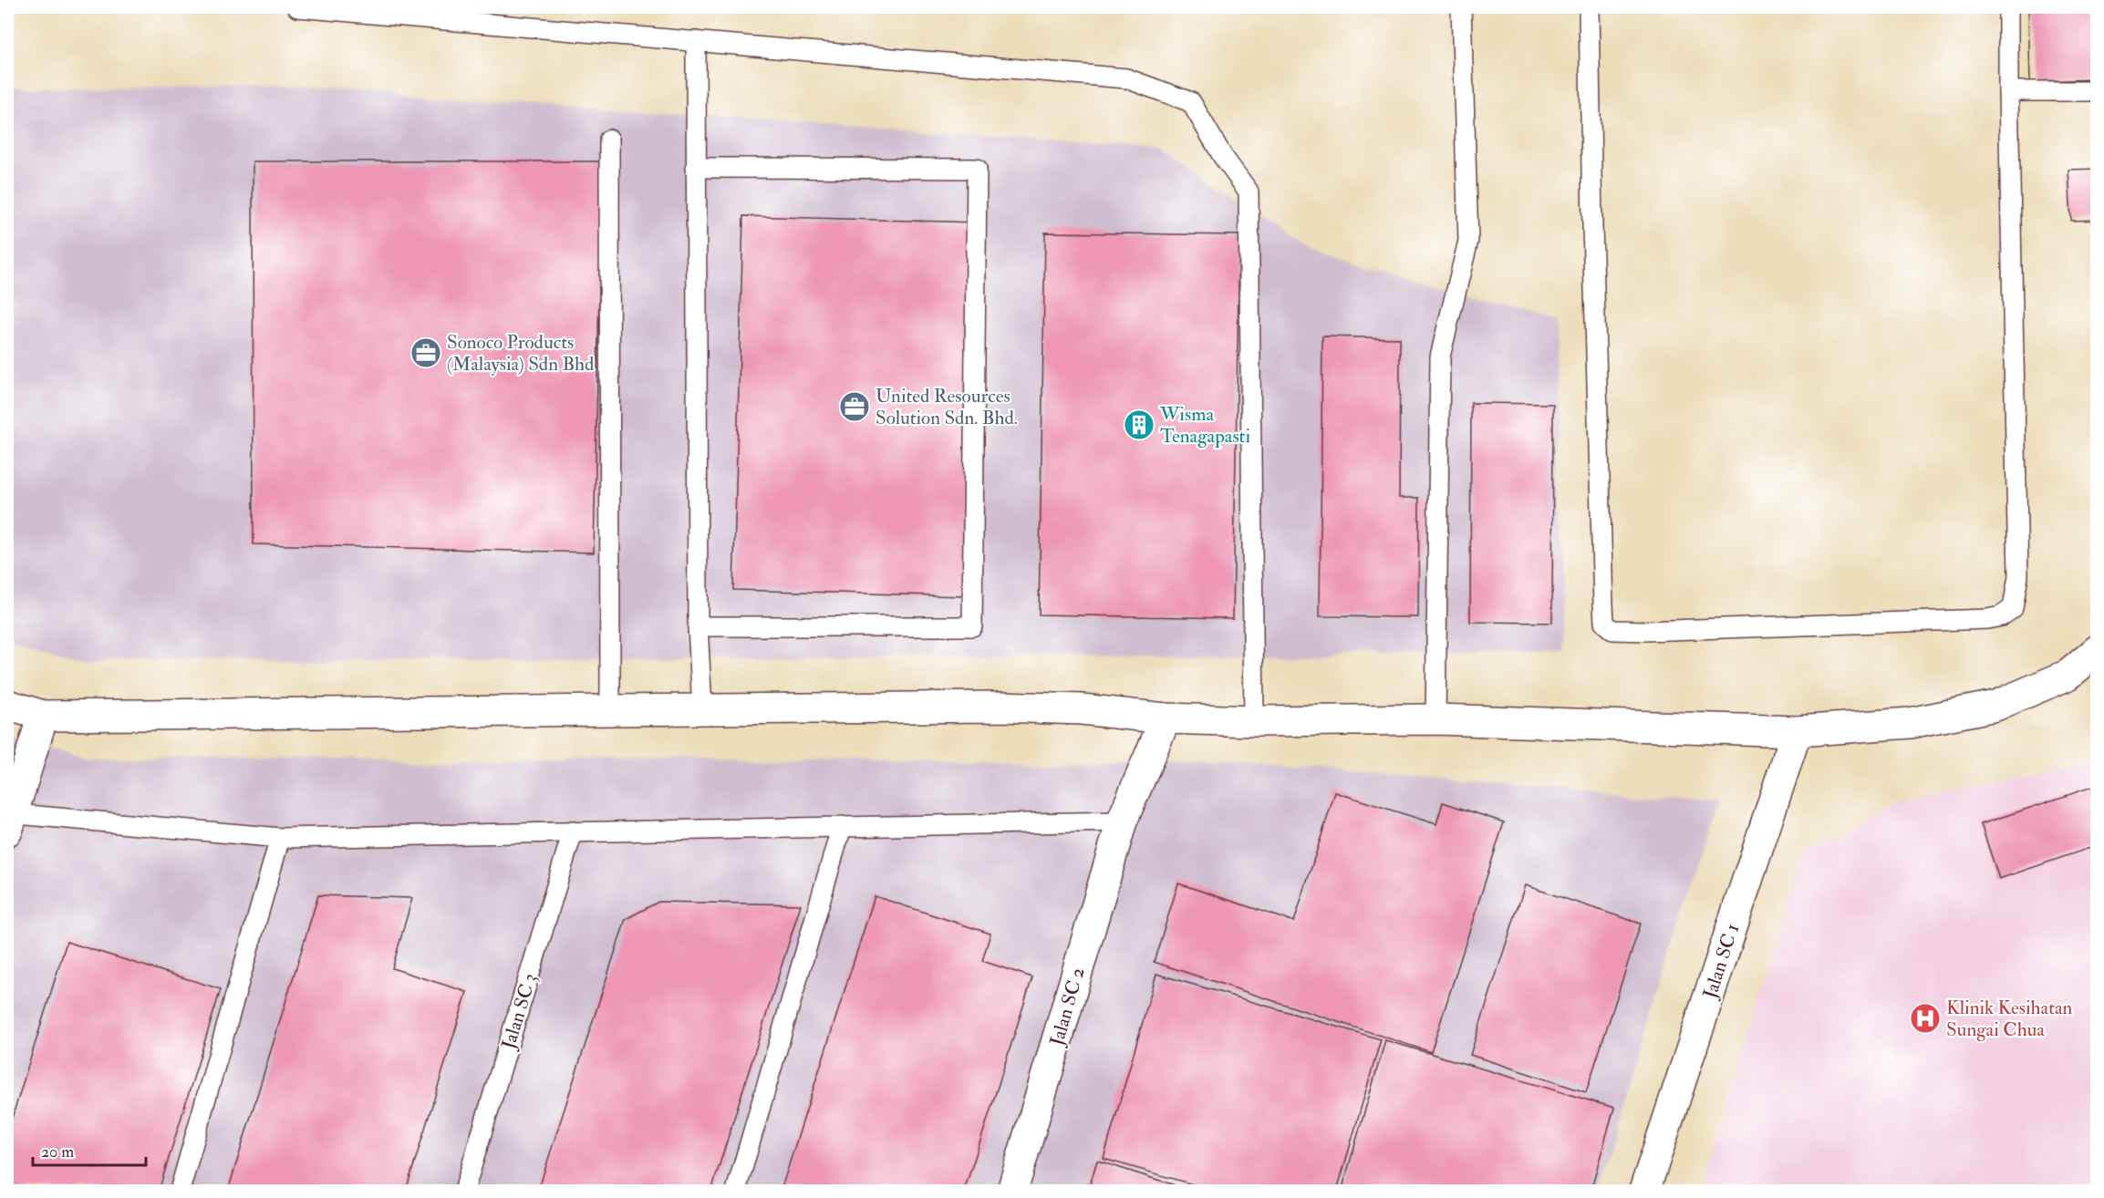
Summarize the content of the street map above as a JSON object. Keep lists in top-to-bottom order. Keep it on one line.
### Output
{"streets":{"street":["Jalan SC 1","Jalan SC 2"],"lane":["Jalan SC 3"]},"places":{"office":["Sonoco Products (Malaysia) Sdn Bhd","United Resources Solution Sdn. Bhd."],"building":["Wisma Tenagapasti"],"hospital":["Klinik Kesihatan Sungai Chua"]},"scale_bar":"20 m"}
